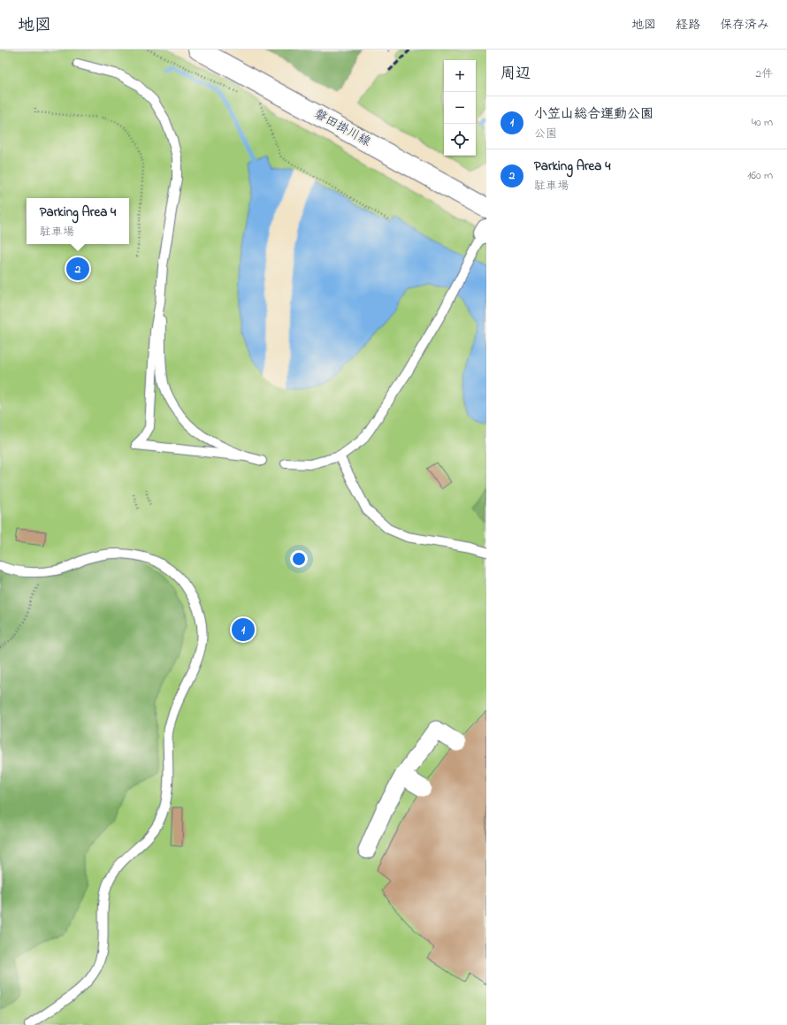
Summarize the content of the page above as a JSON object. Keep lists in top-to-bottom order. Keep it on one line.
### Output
{"streets":{"main road":["磐田掛川線"]},"page":{"header":"地図","nav":["地図","経路","保存済み"],"heading":["周辺","2件"],"map_buttons":["+","−"],"list":[{"mark":"1","name":"小笠山総合運動公園","note":"公園","value":"40 m"},{"mark":"2","name":"Parking Area 4","note":"駐車場","value":"160 m"}],"popup":["Parking Area 4","駐車場"],"pins":["2","1"]}}
